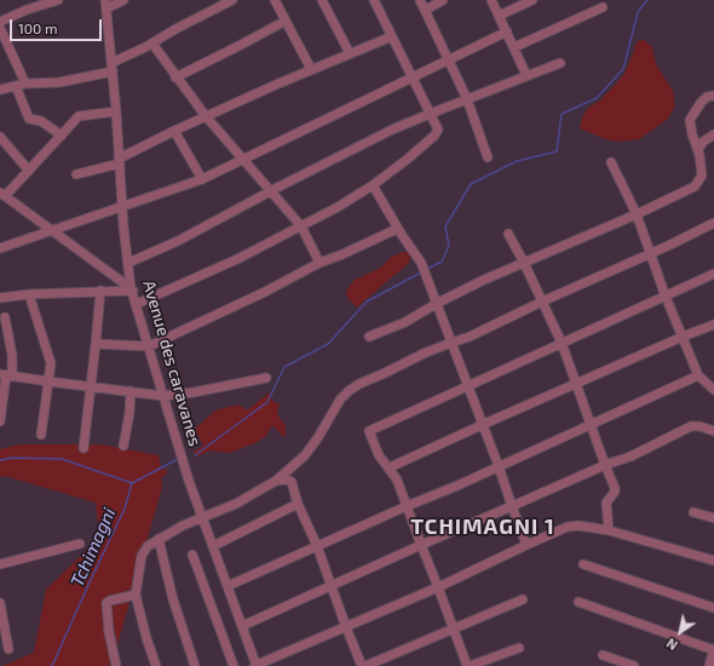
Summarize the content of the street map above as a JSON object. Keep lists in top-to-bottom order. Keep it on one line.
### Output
{"streets":{"street":["Avenue des caravanes"]},"districts":["TCHIMAGNI 1"],"water":["Tchimagni"],"scale_bar":"100 m","north":"bottom left"}
